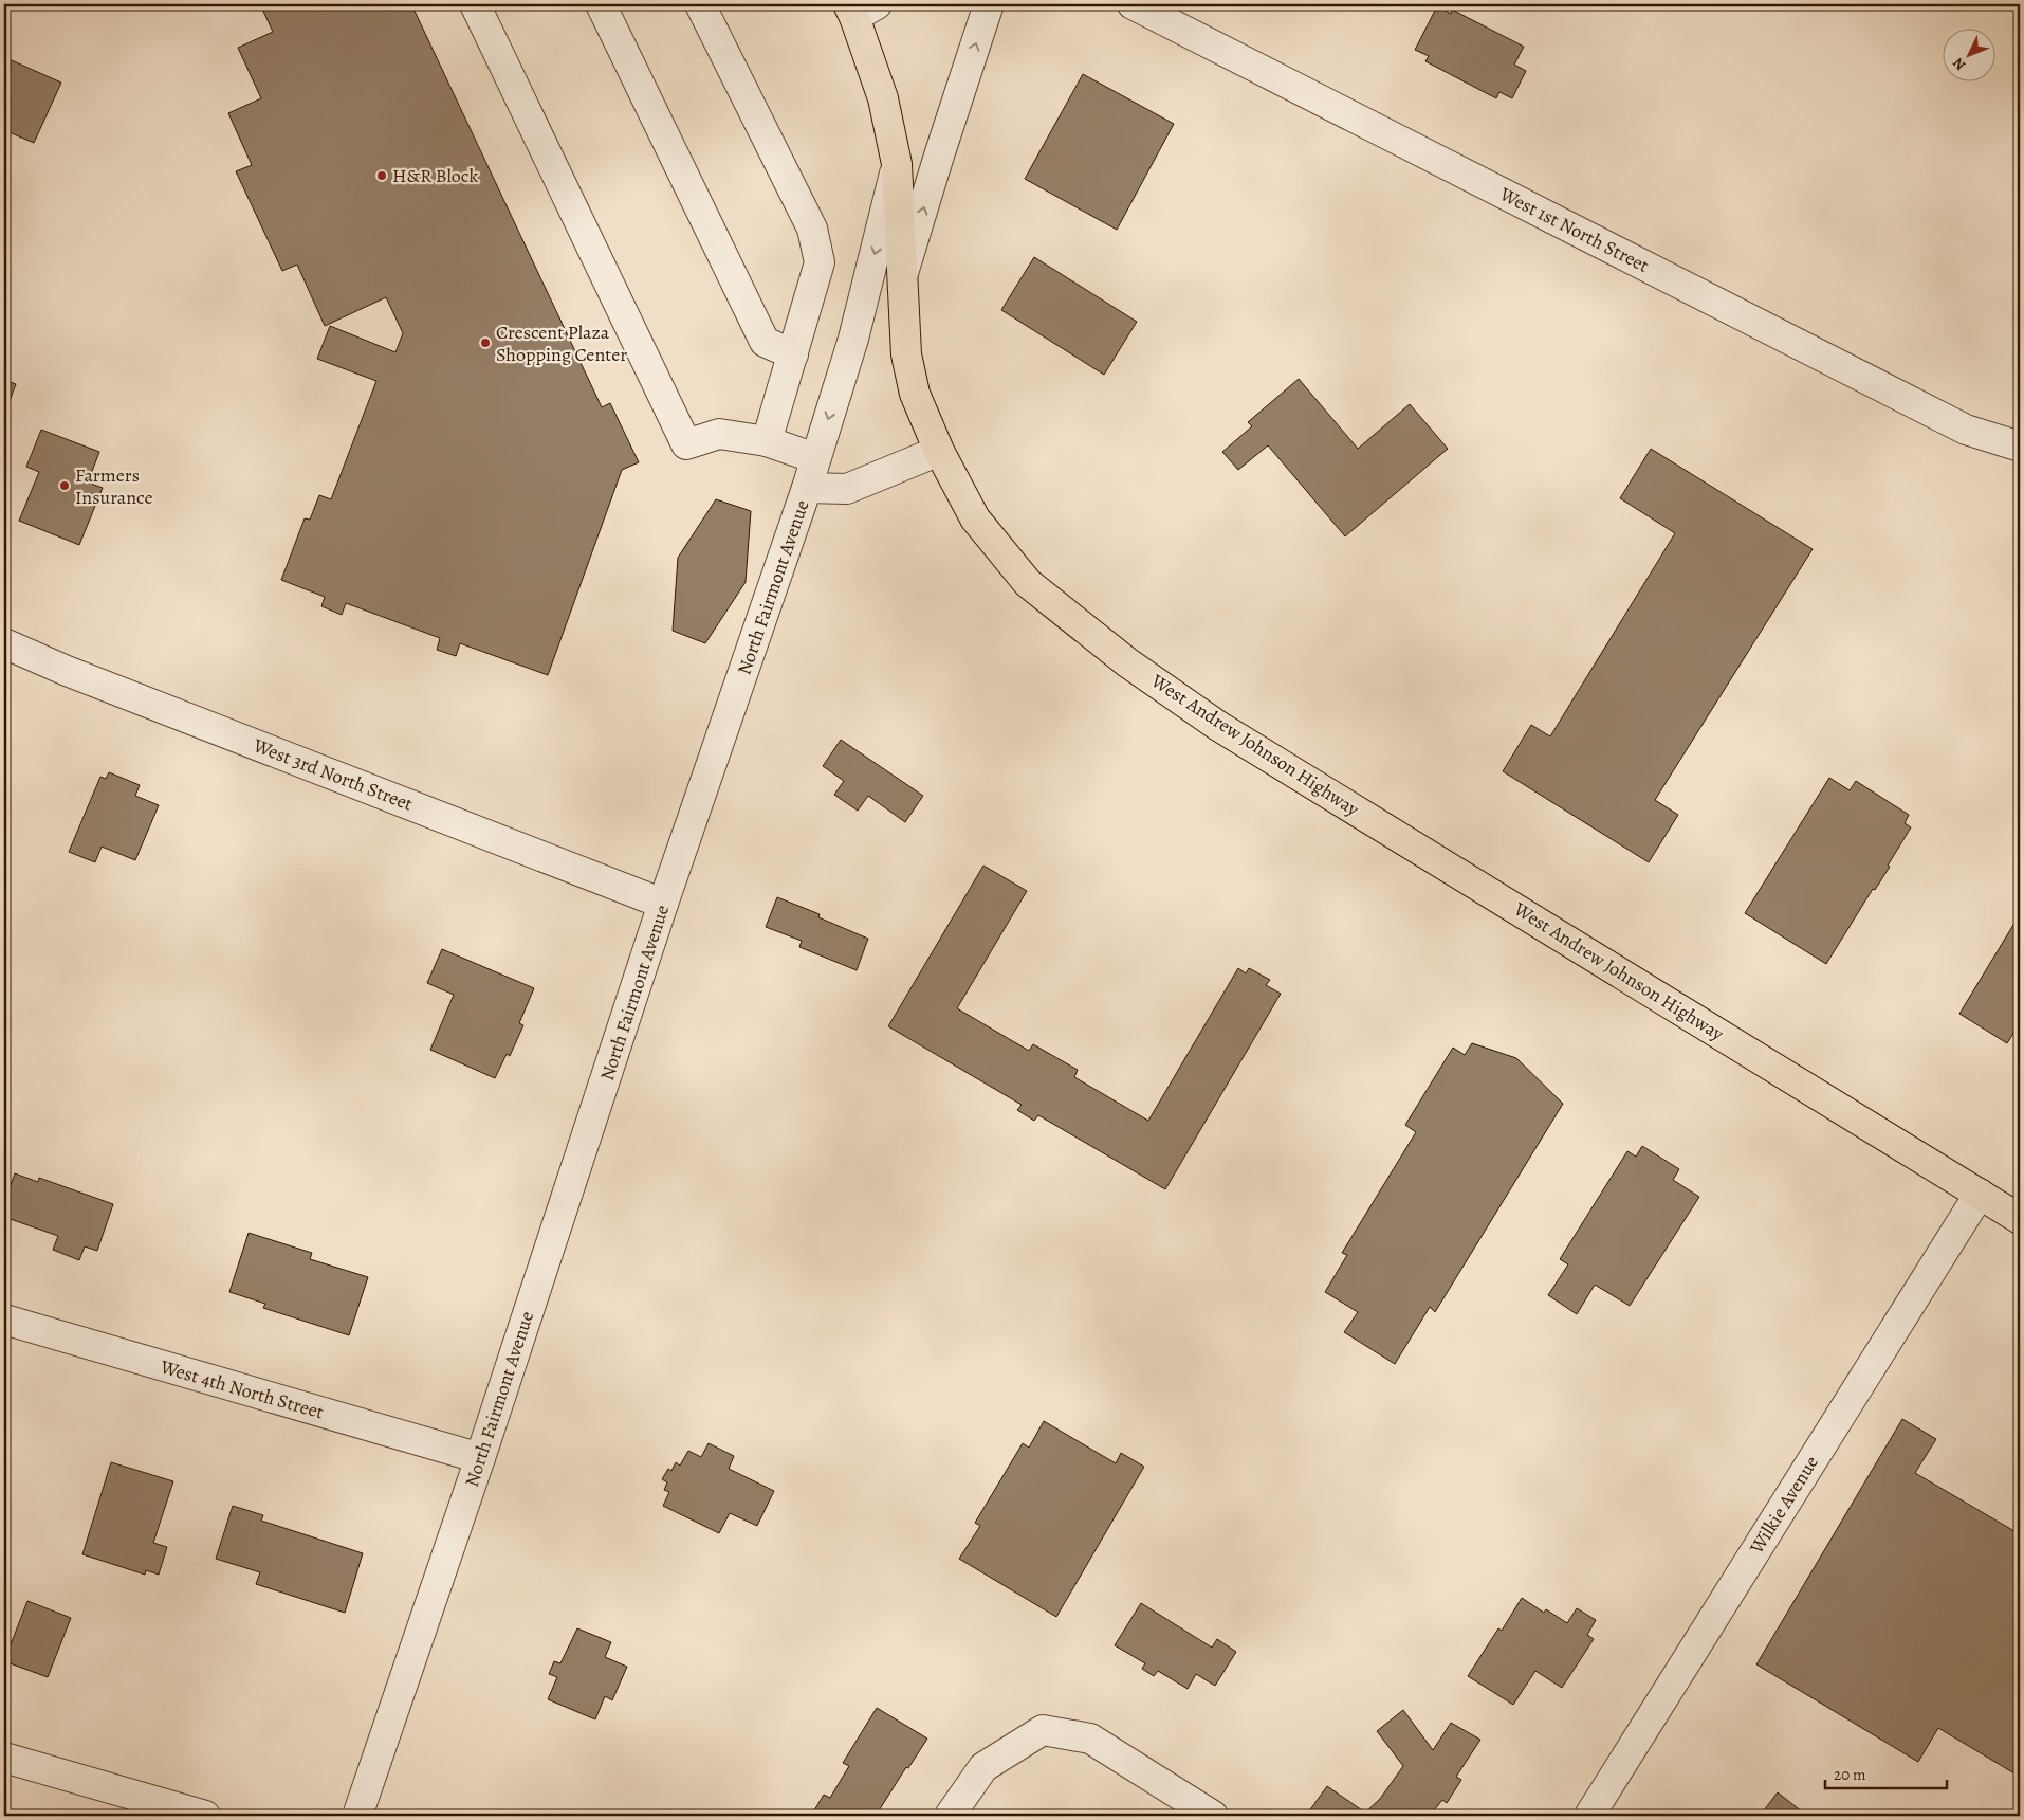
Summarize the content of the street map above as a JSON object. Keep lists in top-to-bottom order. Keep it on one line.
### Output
{"streets":{"main road":["West Andrew Johnson Highway"],"street":["West 1st North Street","North Fairmont Avenue","West 3rd North Street","West 4th North Street","Wilkie Avenue"]},"crossings":[["North Fairmont Avenue","West Andrew Johnson Highway"],["North Fairmont Avenue","West 3rd North Street"],["North Fairmont Avenue","West 4th North Street"],["West Andrew Johnson Highway","Wilkie Avenue"]],"places":["H&R Block","Crescent Plaza Shopping Center","Farmers Insurance"],"scale_bar":"20 m","north":"bottom left"}
